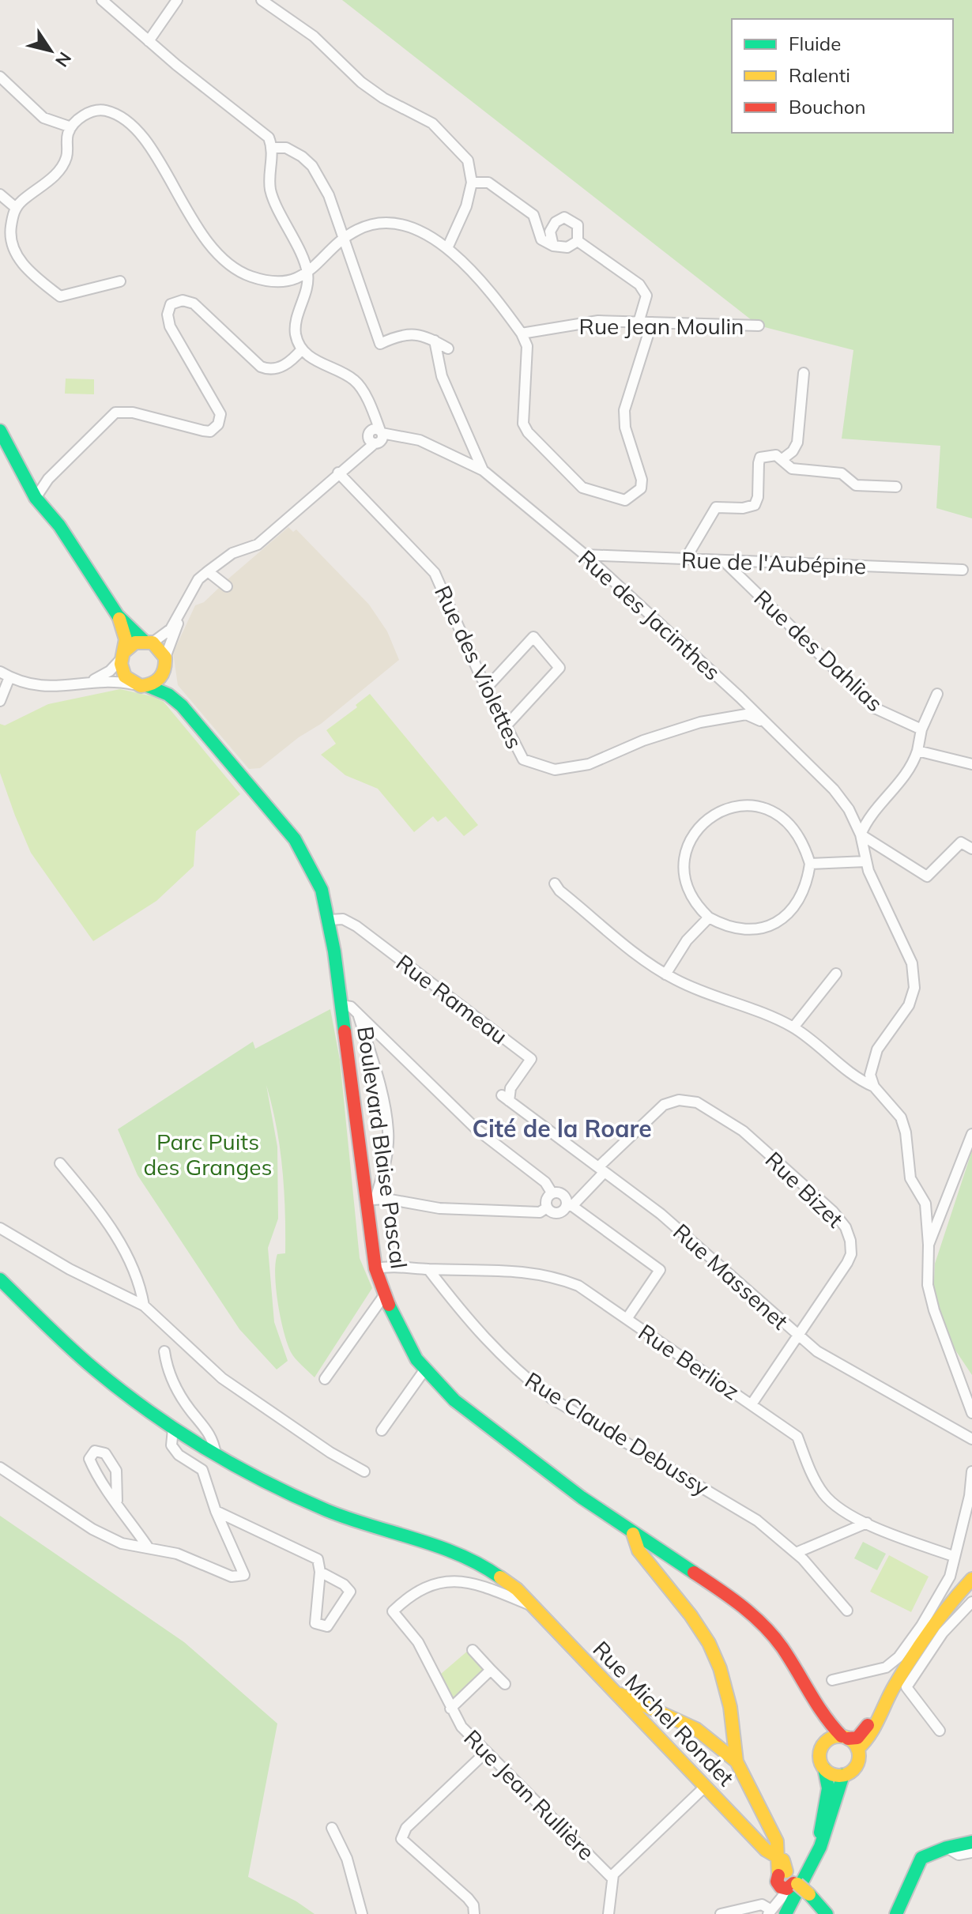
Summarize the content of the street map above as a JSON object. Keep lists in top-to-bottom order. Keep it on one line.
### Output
{"streets":{"main road":["Boulevard Blaise Pascal","Rue Michel Rondet"],"street":["Rue Jean Moulin","Rue de l'Aubépine","Rue des Jacinthes","Rue des Dahlias","Rue des Violettes","Rue Rameau","Rue Bizet","Rue Massenet","Rue Berlioz","Rue Claude Debussy","Rue Jean Rullière"]},"crossings":[["Rue de l'Aubépine","Rue des Jacinthes"],["Rue de l'Aubépine","Rue des Dahlias"],["Rue des Jacinthes","Rue des Violettes"],["Rue Rameau","Boulevard Blaise Pascal"],["Rue Rameau","Rue Massenet"],["Boulevard Blaise Pascal","Rue Berlioz"],["Rue Bizet","Rue Massenet"],["Rue Bizet","Rue Berlioz"],["Rue Berlioz","Rue Claude Debussy"],["Rue Michel Rondet","Rue Jean Rullière"]],"districts":["Cité de la Roare"],"parks":["Parc Puits des Granges"],"legend":["Fluide","Ralenti","Bouchon"],"north":"bottom right"}
